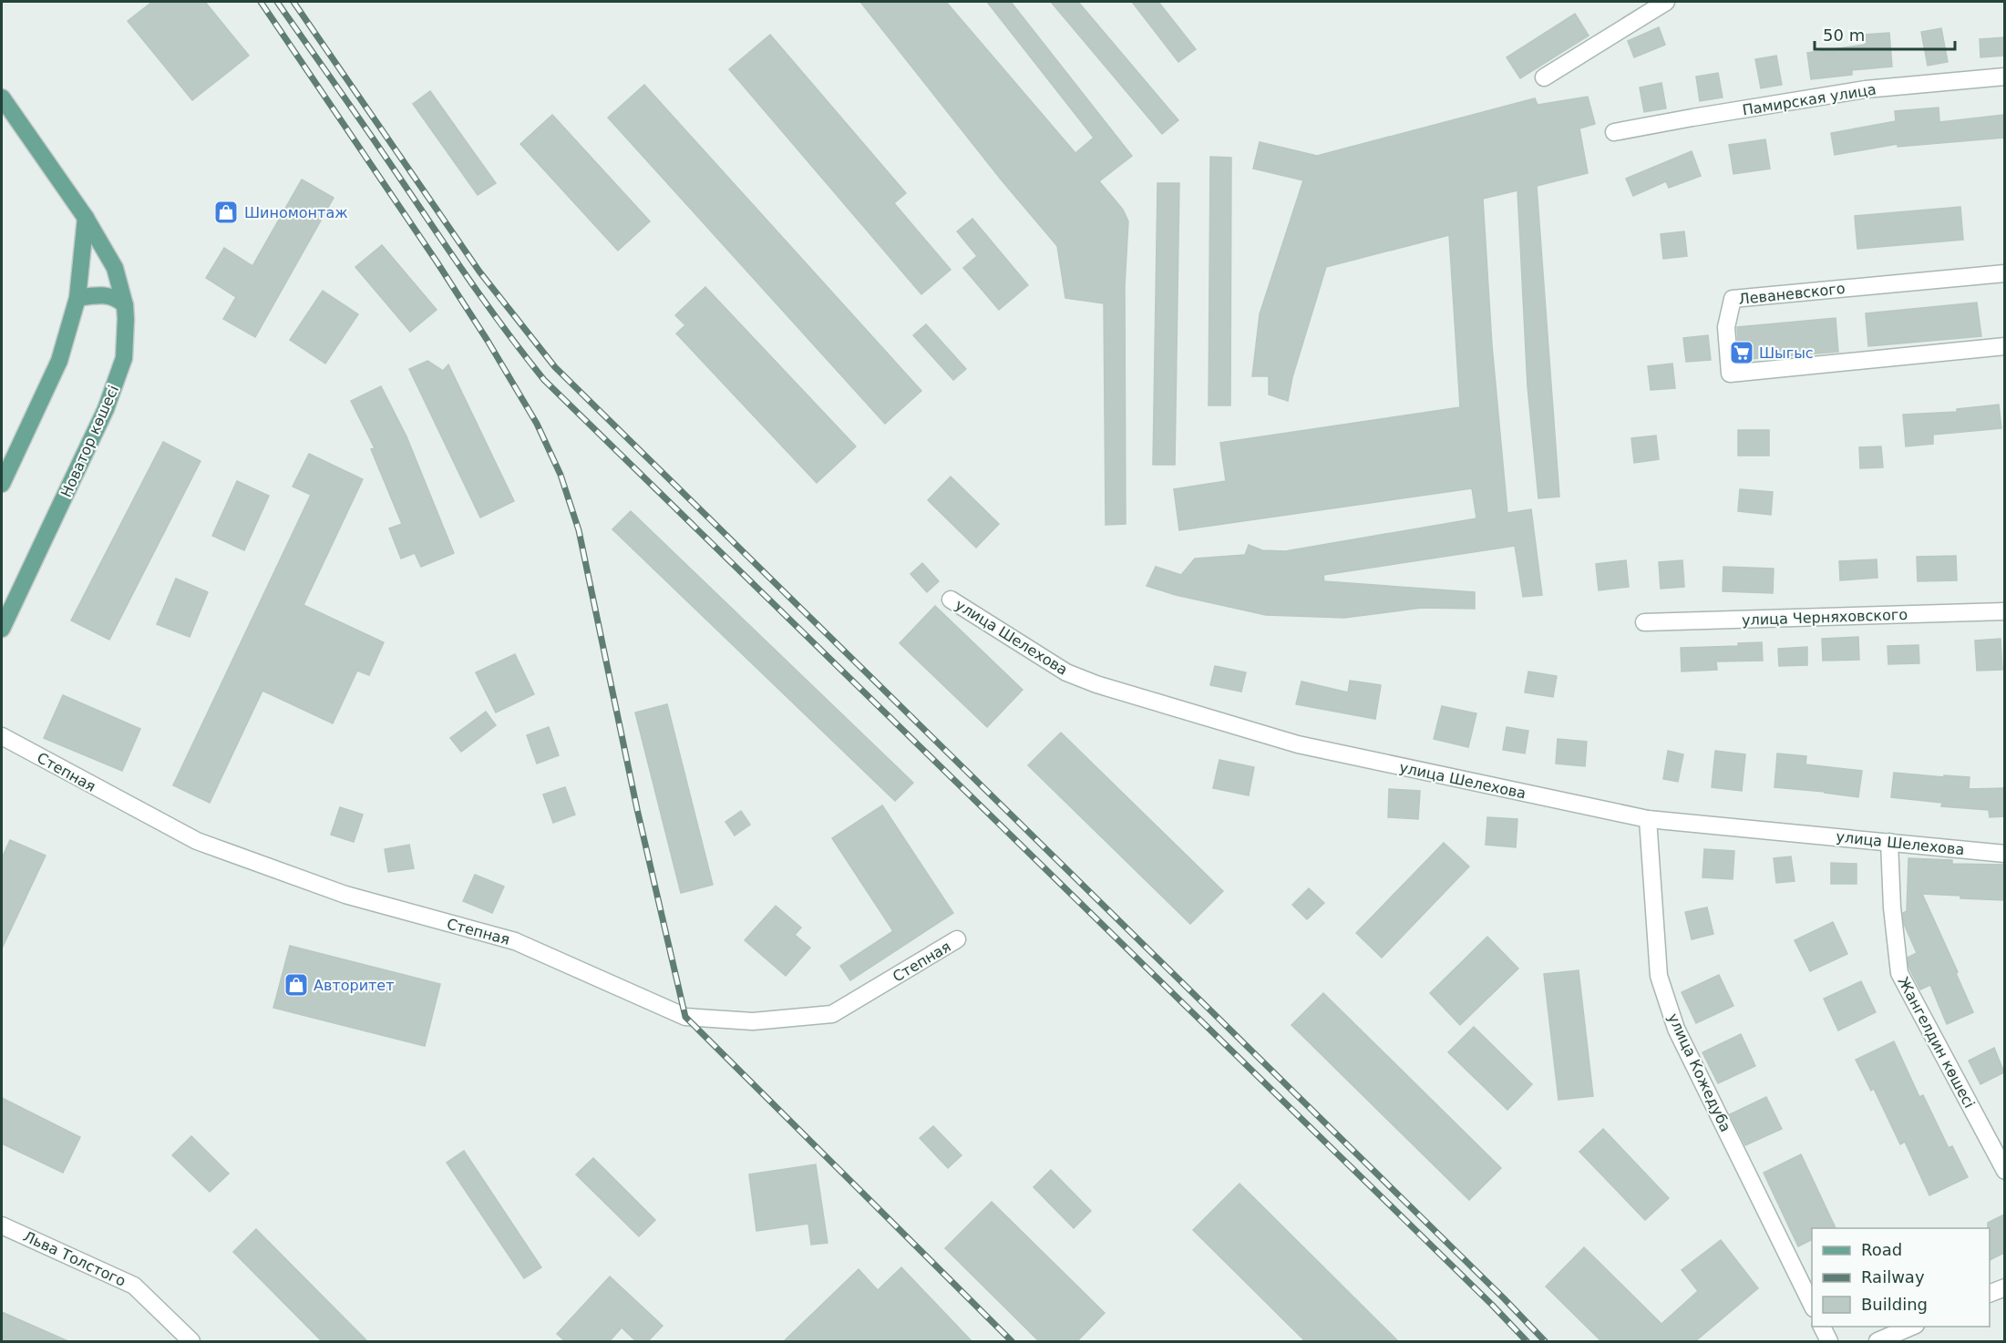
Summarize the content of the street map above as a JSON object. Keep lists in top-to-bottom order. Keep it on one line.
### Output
{"streets":{"main road":["Новатор көшесі"],"street":["Памирская улица","Леваневского","улица Черняховского","улица Шелехова","Степная","Жангелдин көшесі","улица Кожедуба","Льва Толстого"]},"crossings":[["улица Шелехова","Жангелдин көшесі"],["улица Шелехова","улица Кожедуба"]],"places":{"shop":["Шиномонтаж","Авторитет"],"supermarket":["Шыгыс"]},"legend":["Road","Railway","Building"],"scale_bar":"50 m"}
